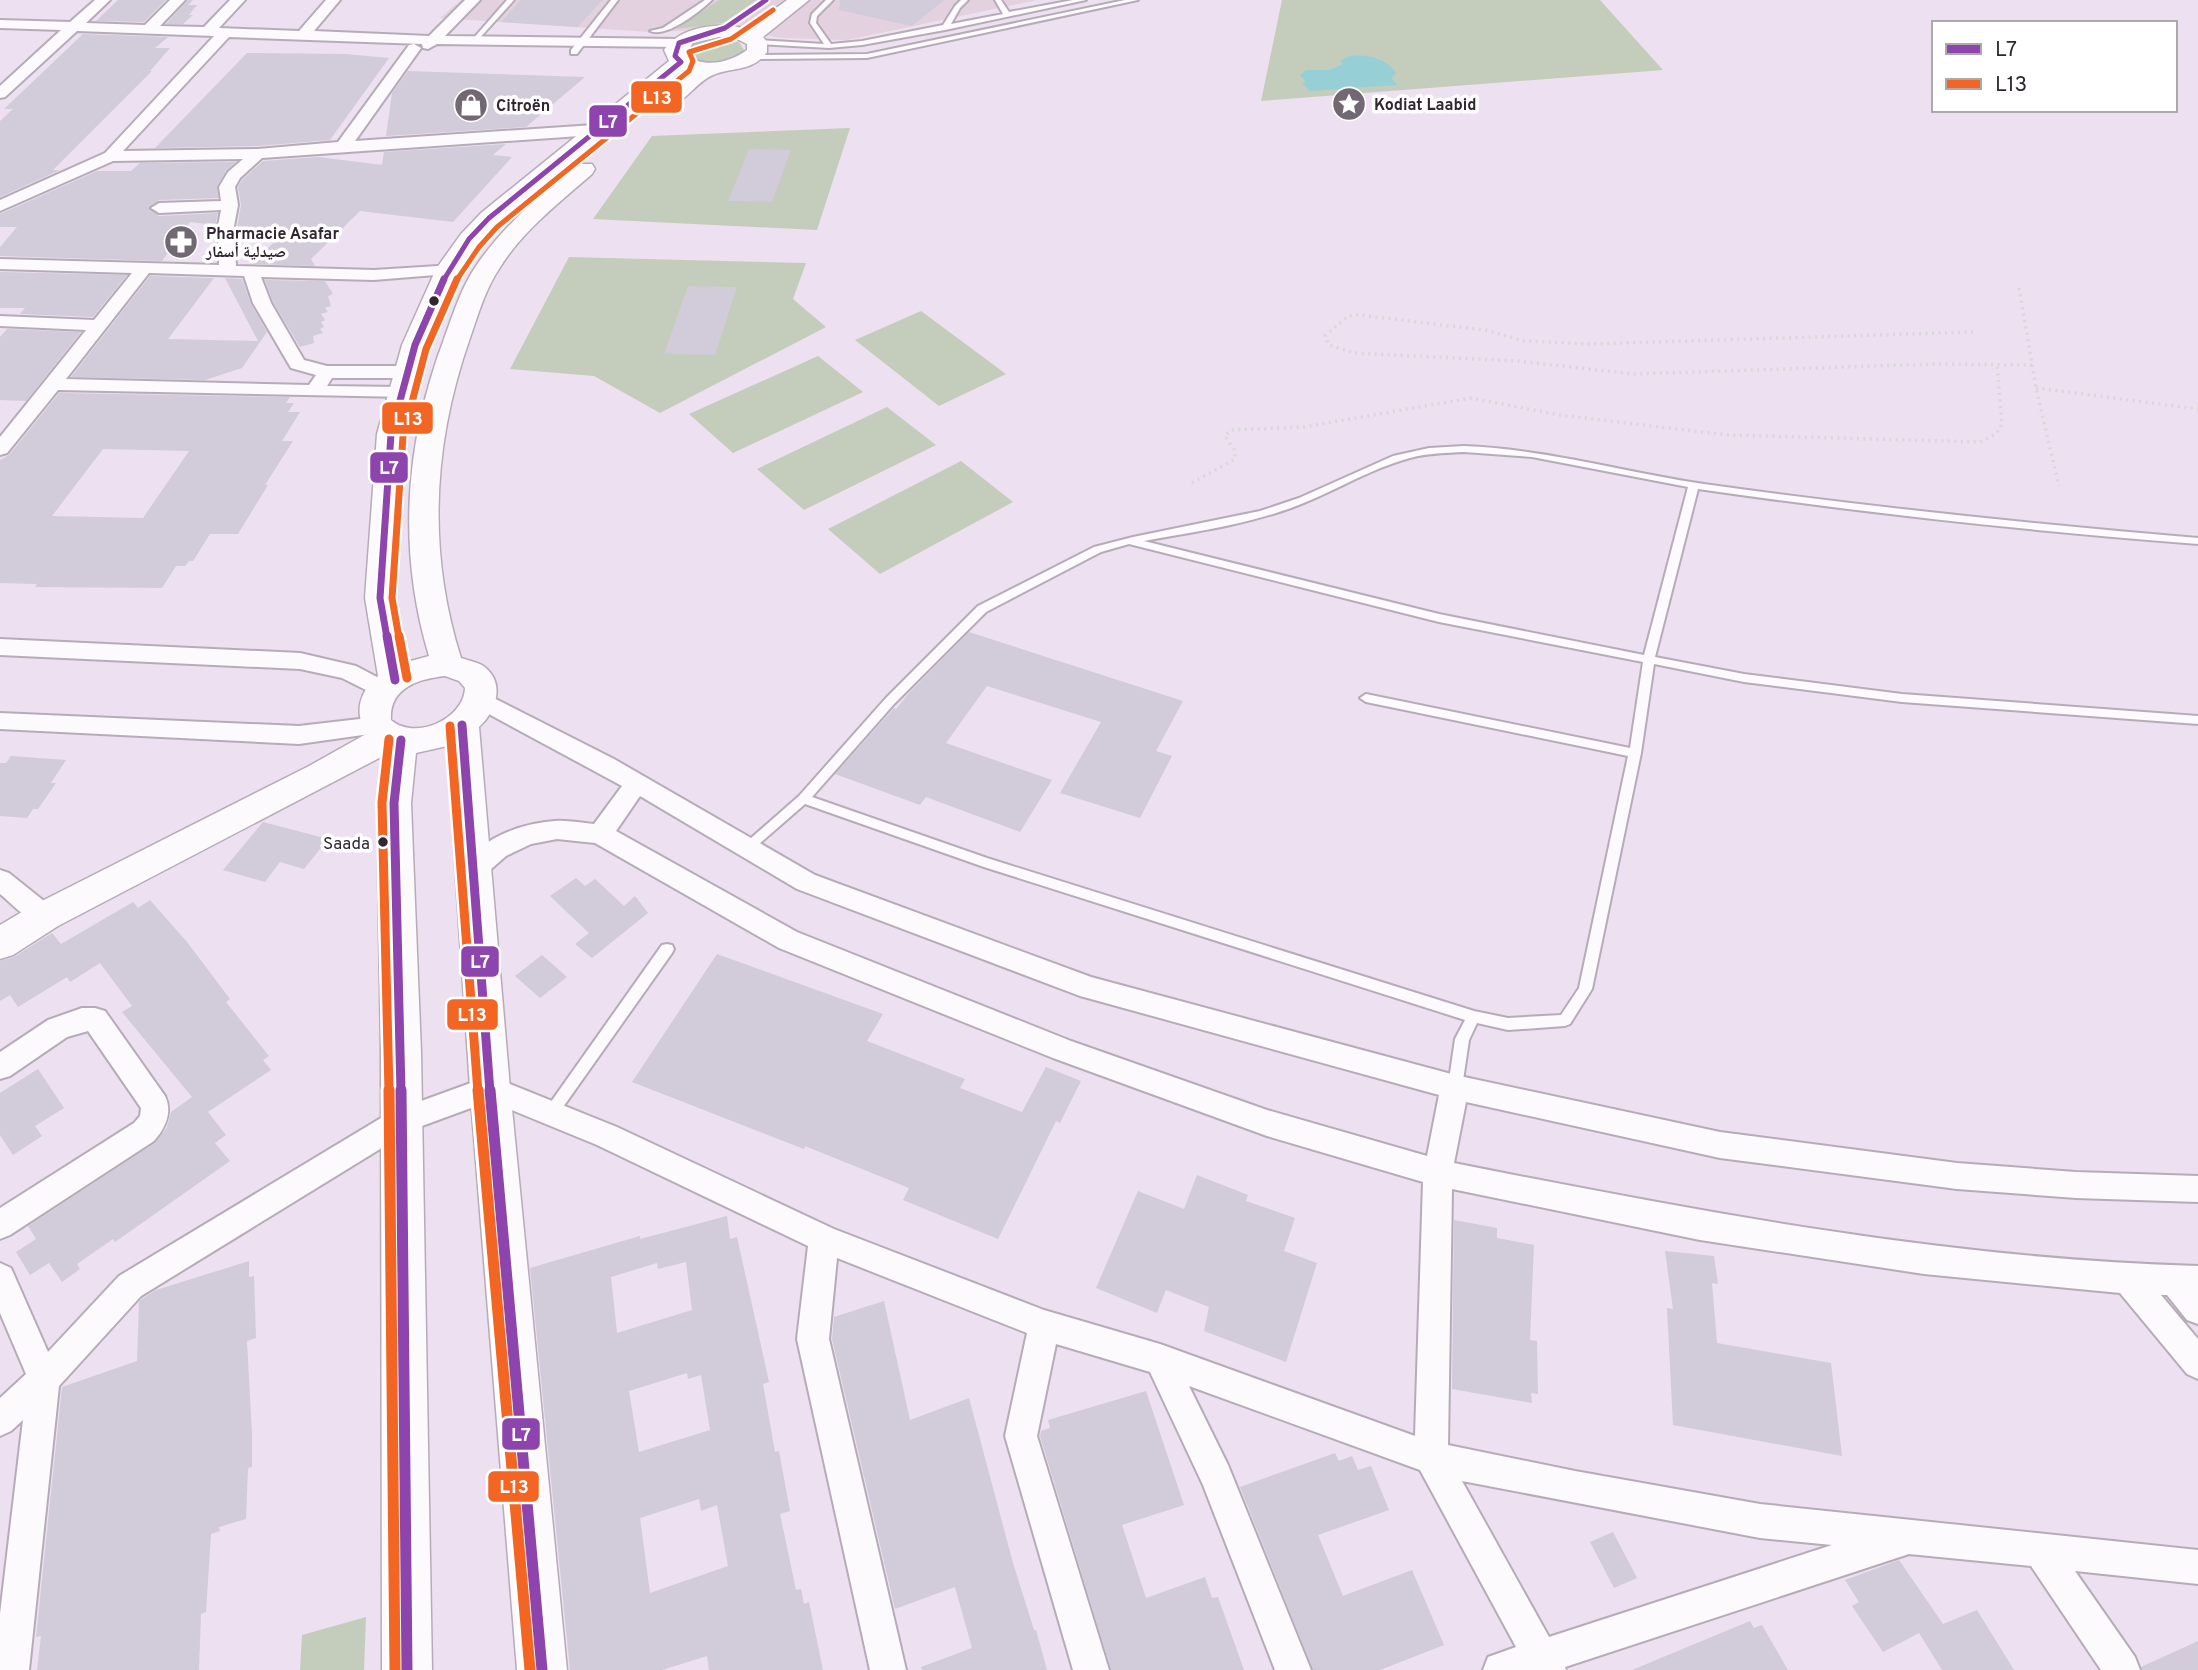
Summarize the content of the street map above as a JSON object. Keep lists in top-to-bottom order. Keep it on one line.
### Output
{"places":{"place":["Kodiat Laabid"],"shop":["Citroën"],"pharmacy":["Pharmacie Asafar صيدلية أسفار"],"other":["Saada"]},"lines":["transit line L7","transit line L13"],"legend":["L7","L13"]}
